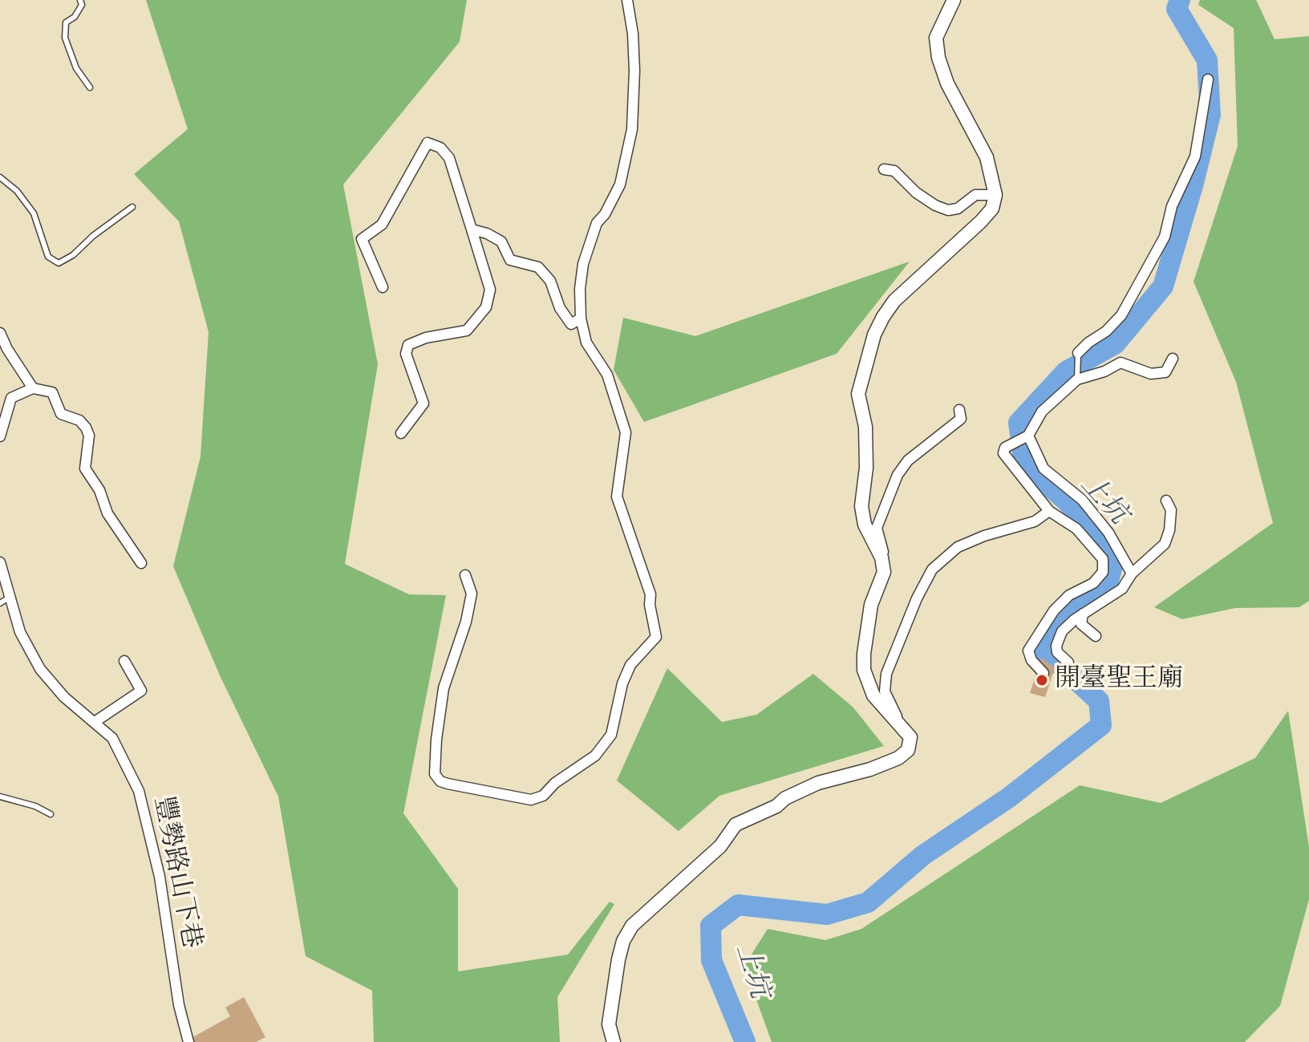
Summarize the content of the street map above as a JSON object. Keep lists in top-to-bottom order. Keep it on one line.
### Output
{"streets":{"street":["豐勢路山下巷"]},"water":["上坑"],"places":["開臺聖王廟"]}
